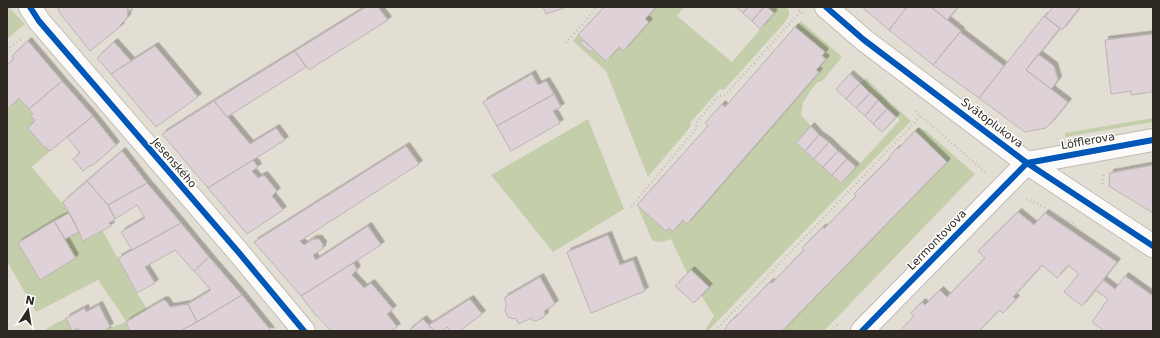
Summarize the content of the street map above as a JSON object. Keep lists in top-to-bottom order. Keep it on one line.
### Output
{"streets":{"street":["Svätoplukova","Löfflerova","Jesenského","Lermontovova"]},"crossings":[["Svätoplukova","Löfflerova"],["Svätoplukova","Lermontovova"],["Löfflerova","Lermontovova"]],"north":"top"}
